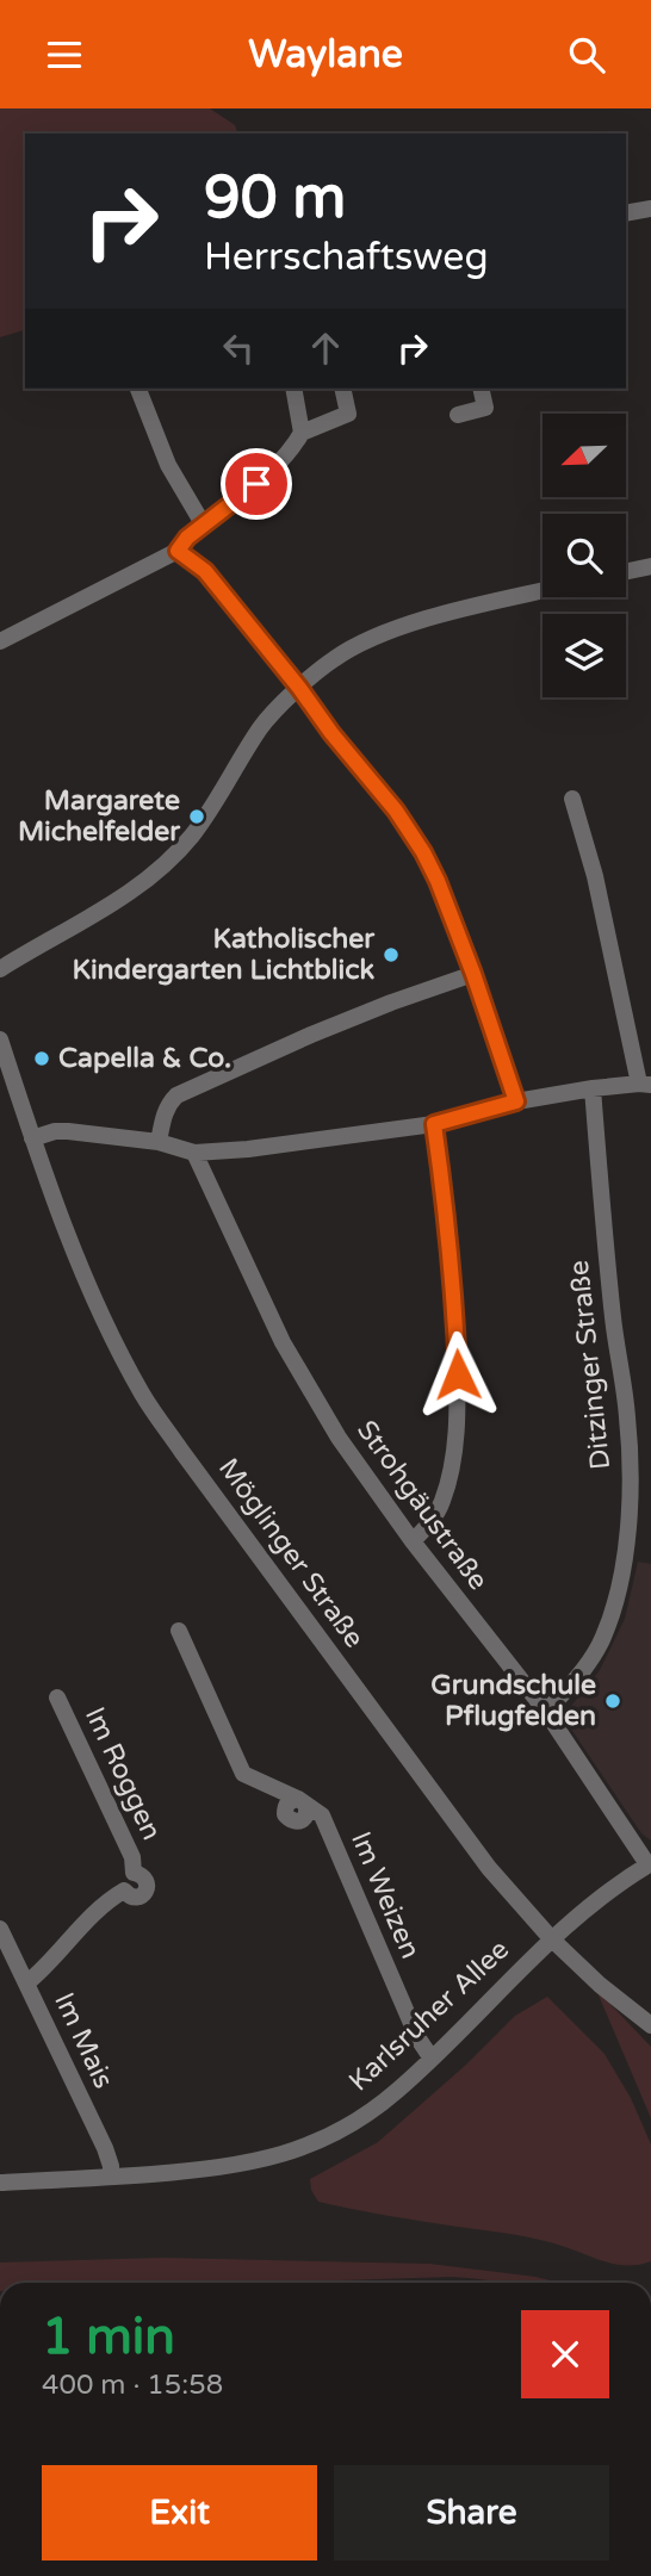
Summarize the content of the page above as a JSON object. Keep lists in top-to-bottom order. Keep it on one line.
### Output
{"streets":{"street":["Ditzinger Straße","Strohgäustraße","Möglinger Straße","Im Roggen","Im Weizen","Karlsruher Allee","Im Mais"]},"crossings":[["Ditzinger Straße","Strohgäustraße"],["Strohgäustraße","Karlsruher Allee"],["Möglinger Straße","Karlsruher Allee"],["Im Roggen","Im Mais"],["Im Weizen","Karlsruher Allee"],["Karlsruher Allee","Im Mais"]],"places":["Margarete Michelfelder","Katholischer Kindergarten Lichtblick","Capella & Co.","Grundschule Pflugfelden"],"north":"bottom left","page":{"header":"Waylane","turn":["90 m","Herrschaftsweg"],"heading":["1 min","400 m · 15:58"],"buttons":["Exit","Share"]}}
